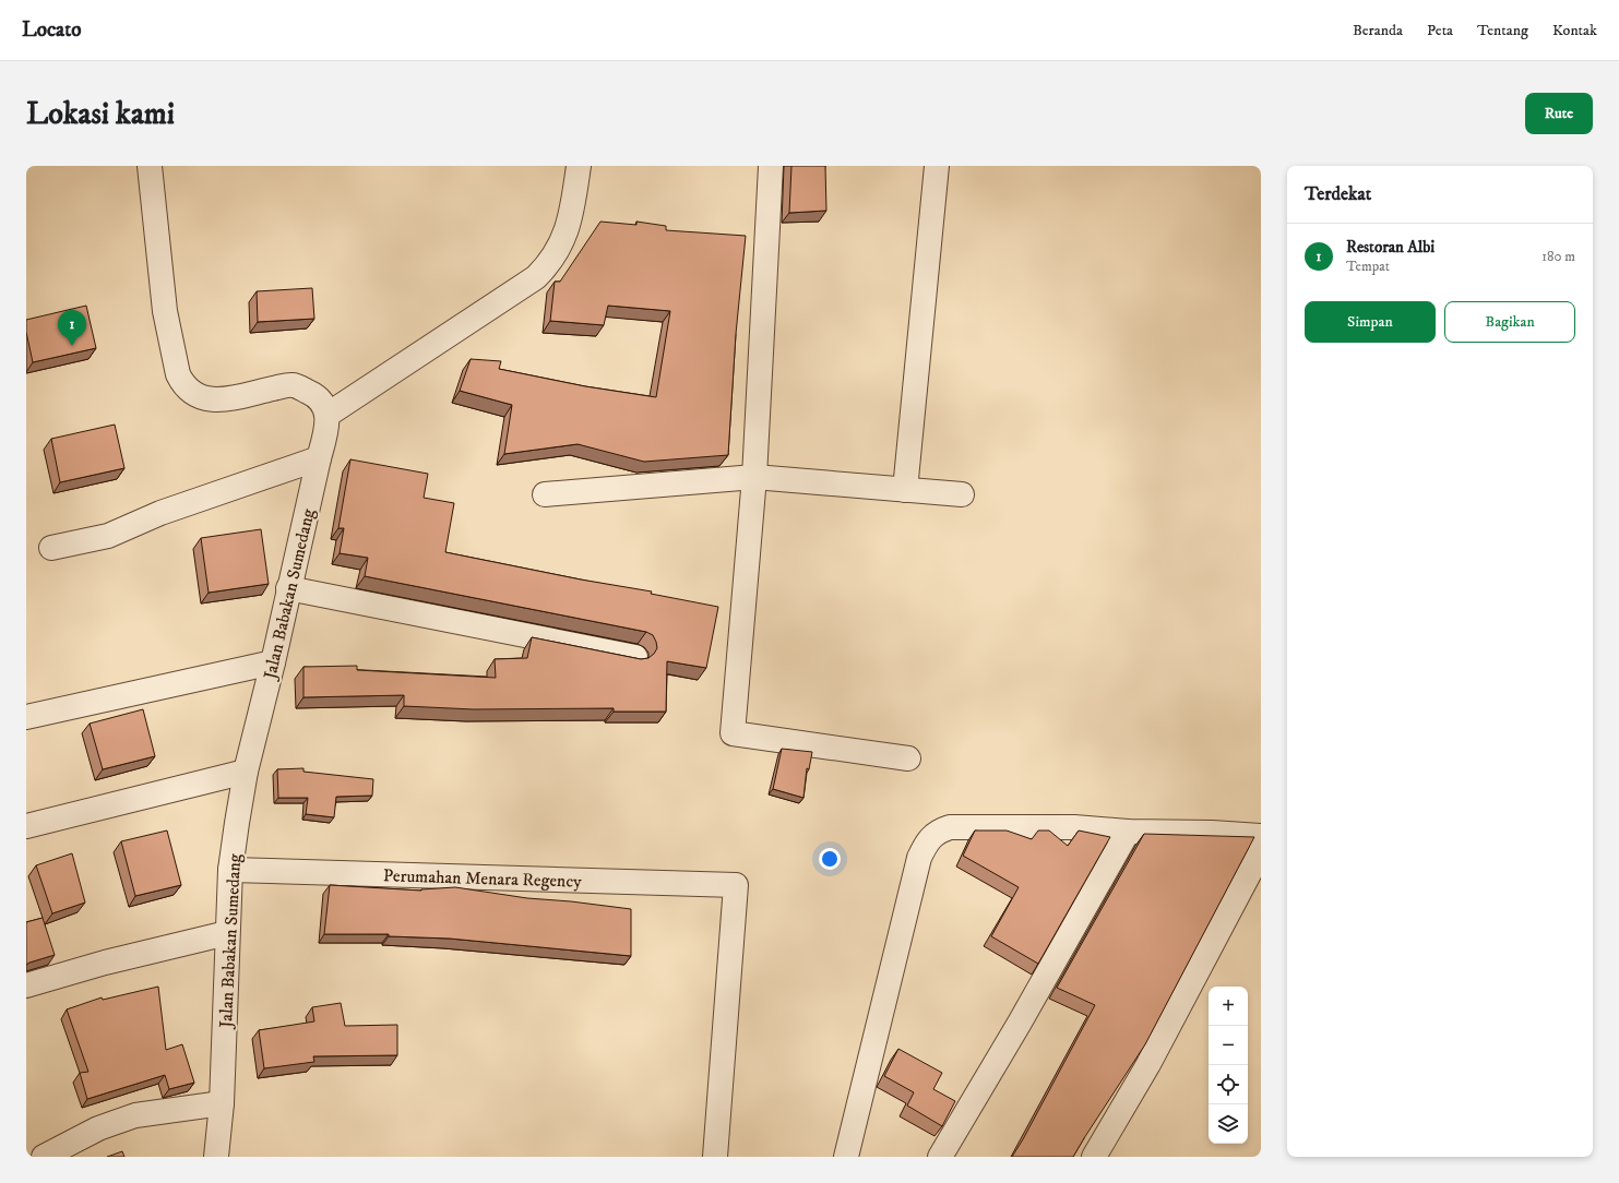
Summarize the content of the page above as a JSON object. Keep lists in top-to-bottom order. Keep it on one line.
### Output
{"streets":{"street":["Jalan Babakan Sumedang","Perumahan Menara Regency"]},"crossings":[["Jalan Babakan Sumedang","Perumahan Menara Regency"]],"page":{"header":"Locato","nav":["Beranda","Peta","Tentang","Kontak"],"buttons":["Rute",["Simpan","Bagikan"]],"title":"Lokasi kami","heading":"Terdekat","list":[{"mark":"1","name":"Restoran Albi","note":"Tempat","value":"180 m"}],"pins":"1","map_buttons":["+","−"]}}
